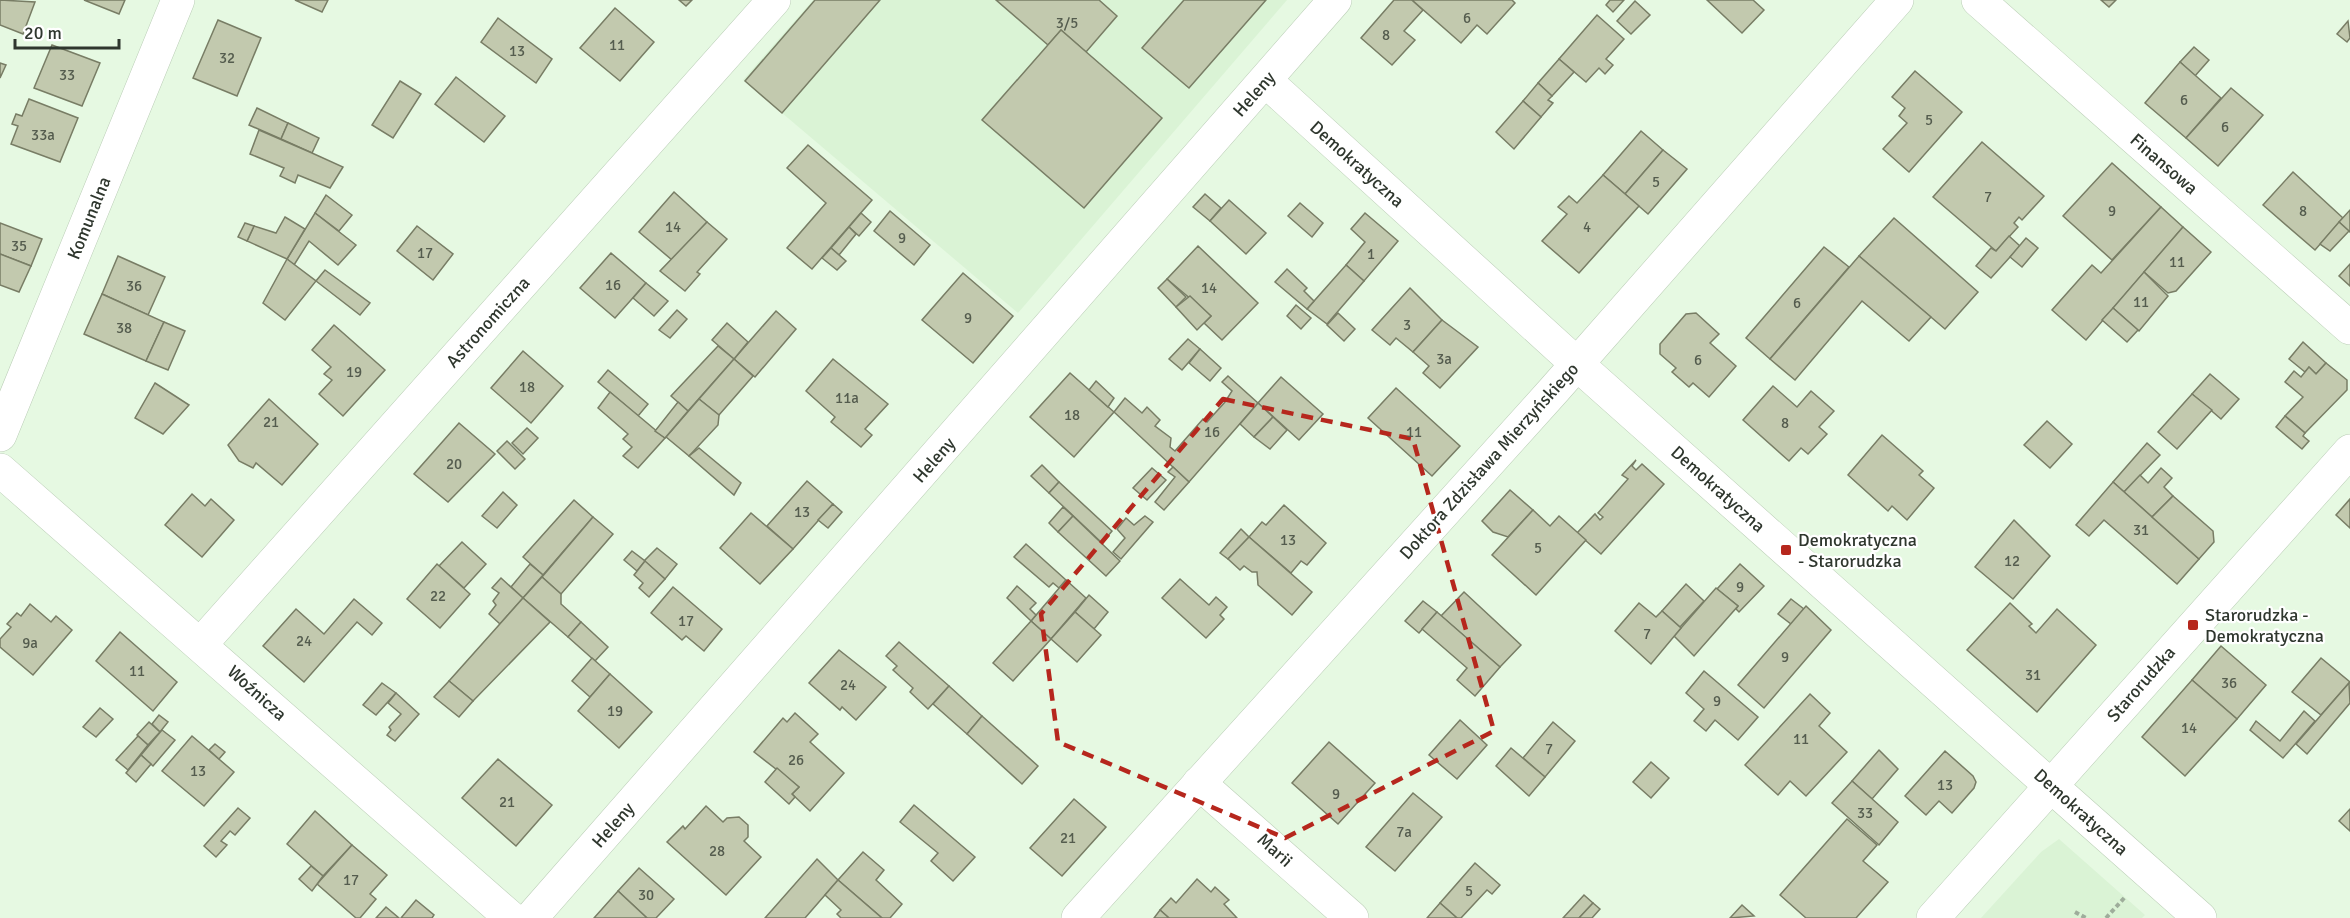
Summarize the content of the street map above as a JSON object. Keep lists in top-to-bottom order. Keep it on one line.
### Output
{"streets":{"street":["Heleny","Demokratyczna","Finansowa","Komunalna","Astronomiczna","Doktora Zdzisława Mierzyńskiego","Starorudzka","Woźnicza","Marii"]},"crossings":[["Heleny","Demokratyczna"],["Demokratyczna","Doktora Zdzisława Mierzyńskiego"],["Demokratyczna","Starorudzka"],["Astronomiczna","Woźnicza"],["Doktora Zdzisława Mierzyńskiego","Marii"]],"places":{"transit":["Demokratyczna - Starorudzka","Starorudzka - Demokratyczna"]},"house_numbers":["6","3/5","8","11","13","32","33","6","5","6","33a","5","7","9","8","14","4","9","35","17","1","11","16","36","14","11","6","9","3","38","3a","6","19","18","11a","18","21","8","16","11","20","13","31","13","5","12","9","22","17","7","24","9a","9","11","31","36","24","9","19","14","11","7","26","13","13","9","21","33","7a","21","28","17","5","30"],"scale_bar":"20 m"}
